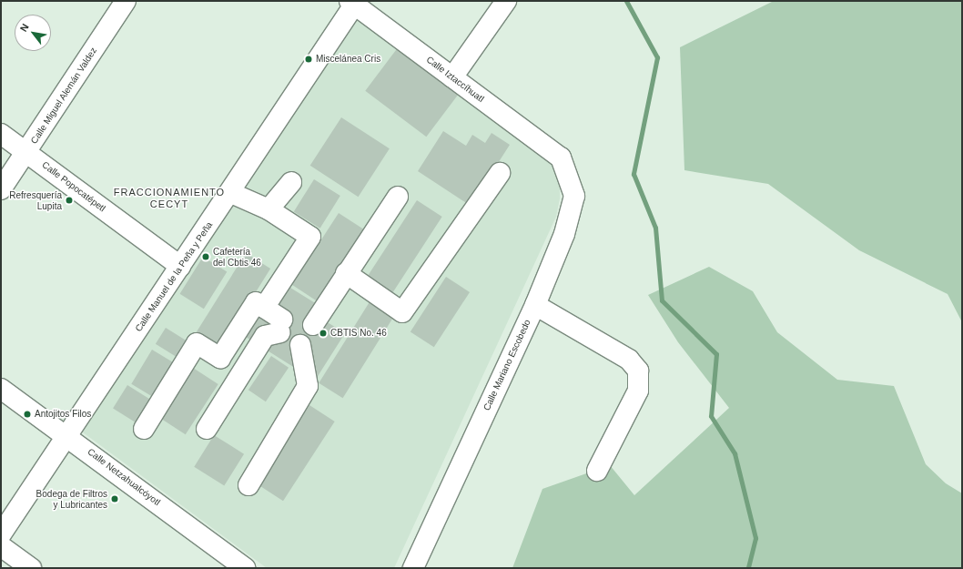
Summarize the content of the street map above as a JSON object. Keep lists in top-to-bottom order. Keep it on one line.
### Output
{"streets":{"street":["Calle Iztaccíhuatl","Calle Miguel Alemán Valdez","Calle Popocatépetl","Calle Manuel de la Peña y Peña","Calle Mariano Escobedo","Calle Netzahualcóyotl"]},"crossings":[["Calle Iztaccíhuatl","Calle Manuel de la Peña y Peña"],["Calle Iztaccíhuatl","Calle Mariano Escobedo"],["Calle Miguel Alemán Valdez","Calle Popocatépetl"],["Calle Popocatépetl","Calle Manuel de la Peña y Peña"],["Calle Manuel de la Peña y Peña","Calle Netzahualcóyotl"]],"districts":["FRACCIONAMIENTO CECYT"],"places":["Miscelánea Cris","Refresquería Lupita","Cafetería del Cbtis 46","CBTIS No. 46","Antojitos Filos","Bodega de Filtros y Lubricantes"],"north":"top left"}
